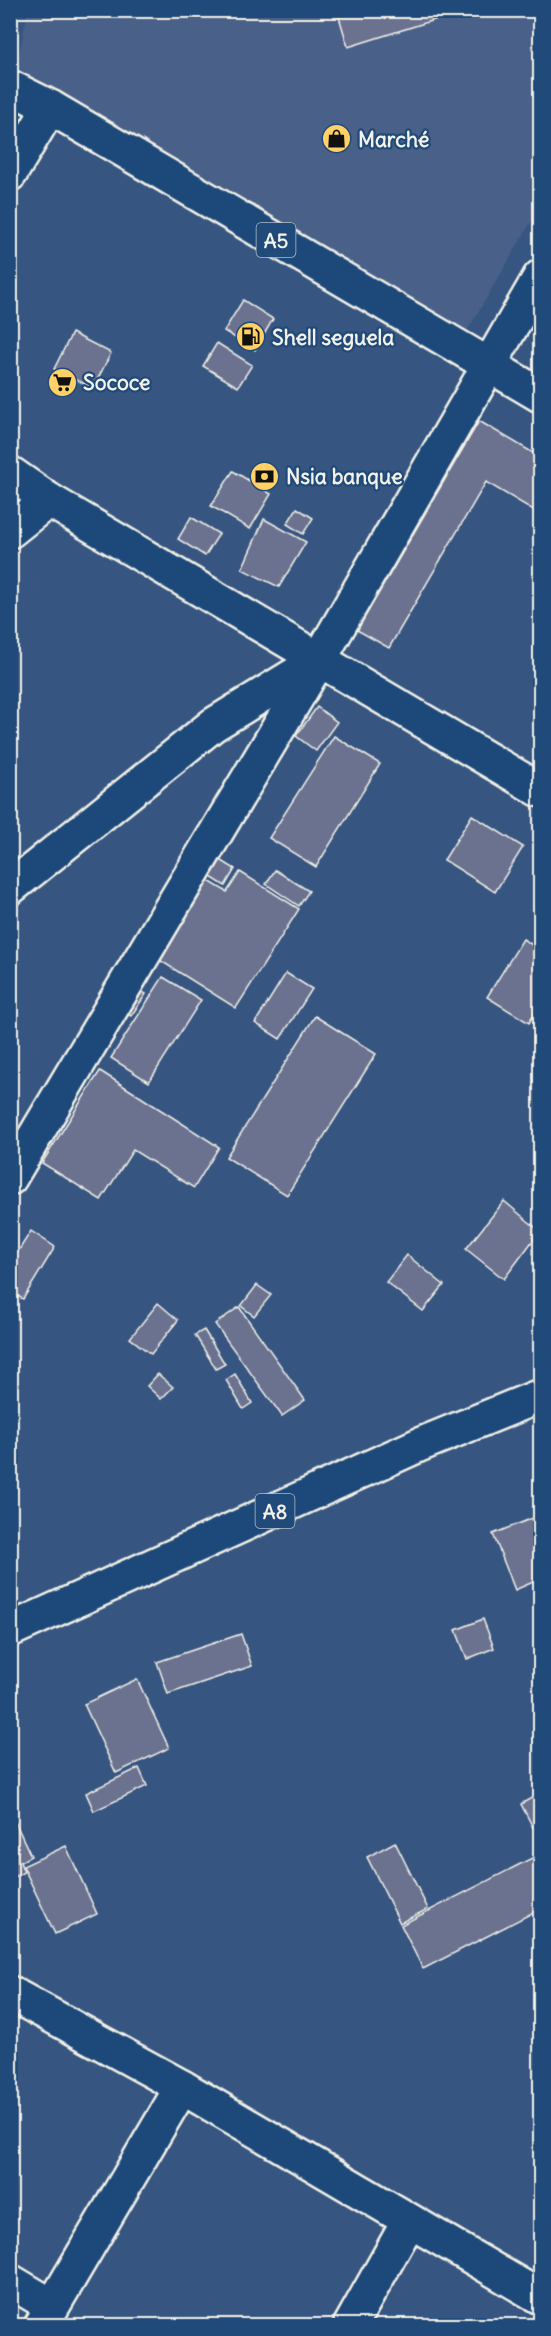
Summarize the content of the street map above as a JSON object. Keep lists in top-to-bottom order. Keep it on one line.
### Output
{"streets":{"street":["A5","A8"]},"places":{"shop":["Marché"],"fuel station":["Shell seguela"],"supermarket":["Sococe"],"bank":["Nsia banque"]}}
